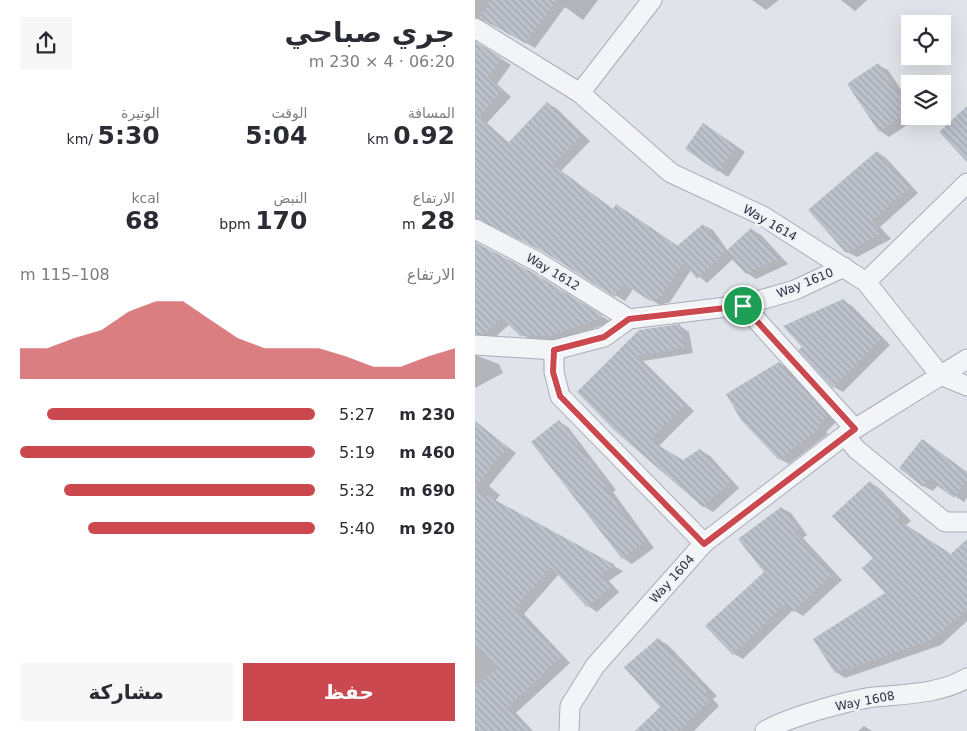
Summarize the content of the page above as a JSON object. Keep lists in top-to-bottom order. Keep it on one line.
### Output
{"streets":{"street":["Way 1614","Way 1612","Way 1610","Way 1604","Way 1608"]},"crossings":[["Way 1614","Way 1610"],["Way 1614","Way 1604"],["Way 1612","Way 1610"]],"page":{"heading":["جري صباحي","06:20 · 4 × 230 m"],"stats":[["المسافة","0.92 km"],["الوقت","5:04"],["الوتيرة","5:30 /km"],["الارتفاع","28 m"],["النبض","170 bpm"],["kcal","68"]],"chart":["الارتفاع","108–115 m"],"list":[{"name":"230 m","note":"5:27"},{"name":"460 m","note":"5:19"},{"name":"690 m","note":"5:32"},{"name":"920 m","note":"5:40"}],"buttons":["حفظ","مشاركة"]}}
